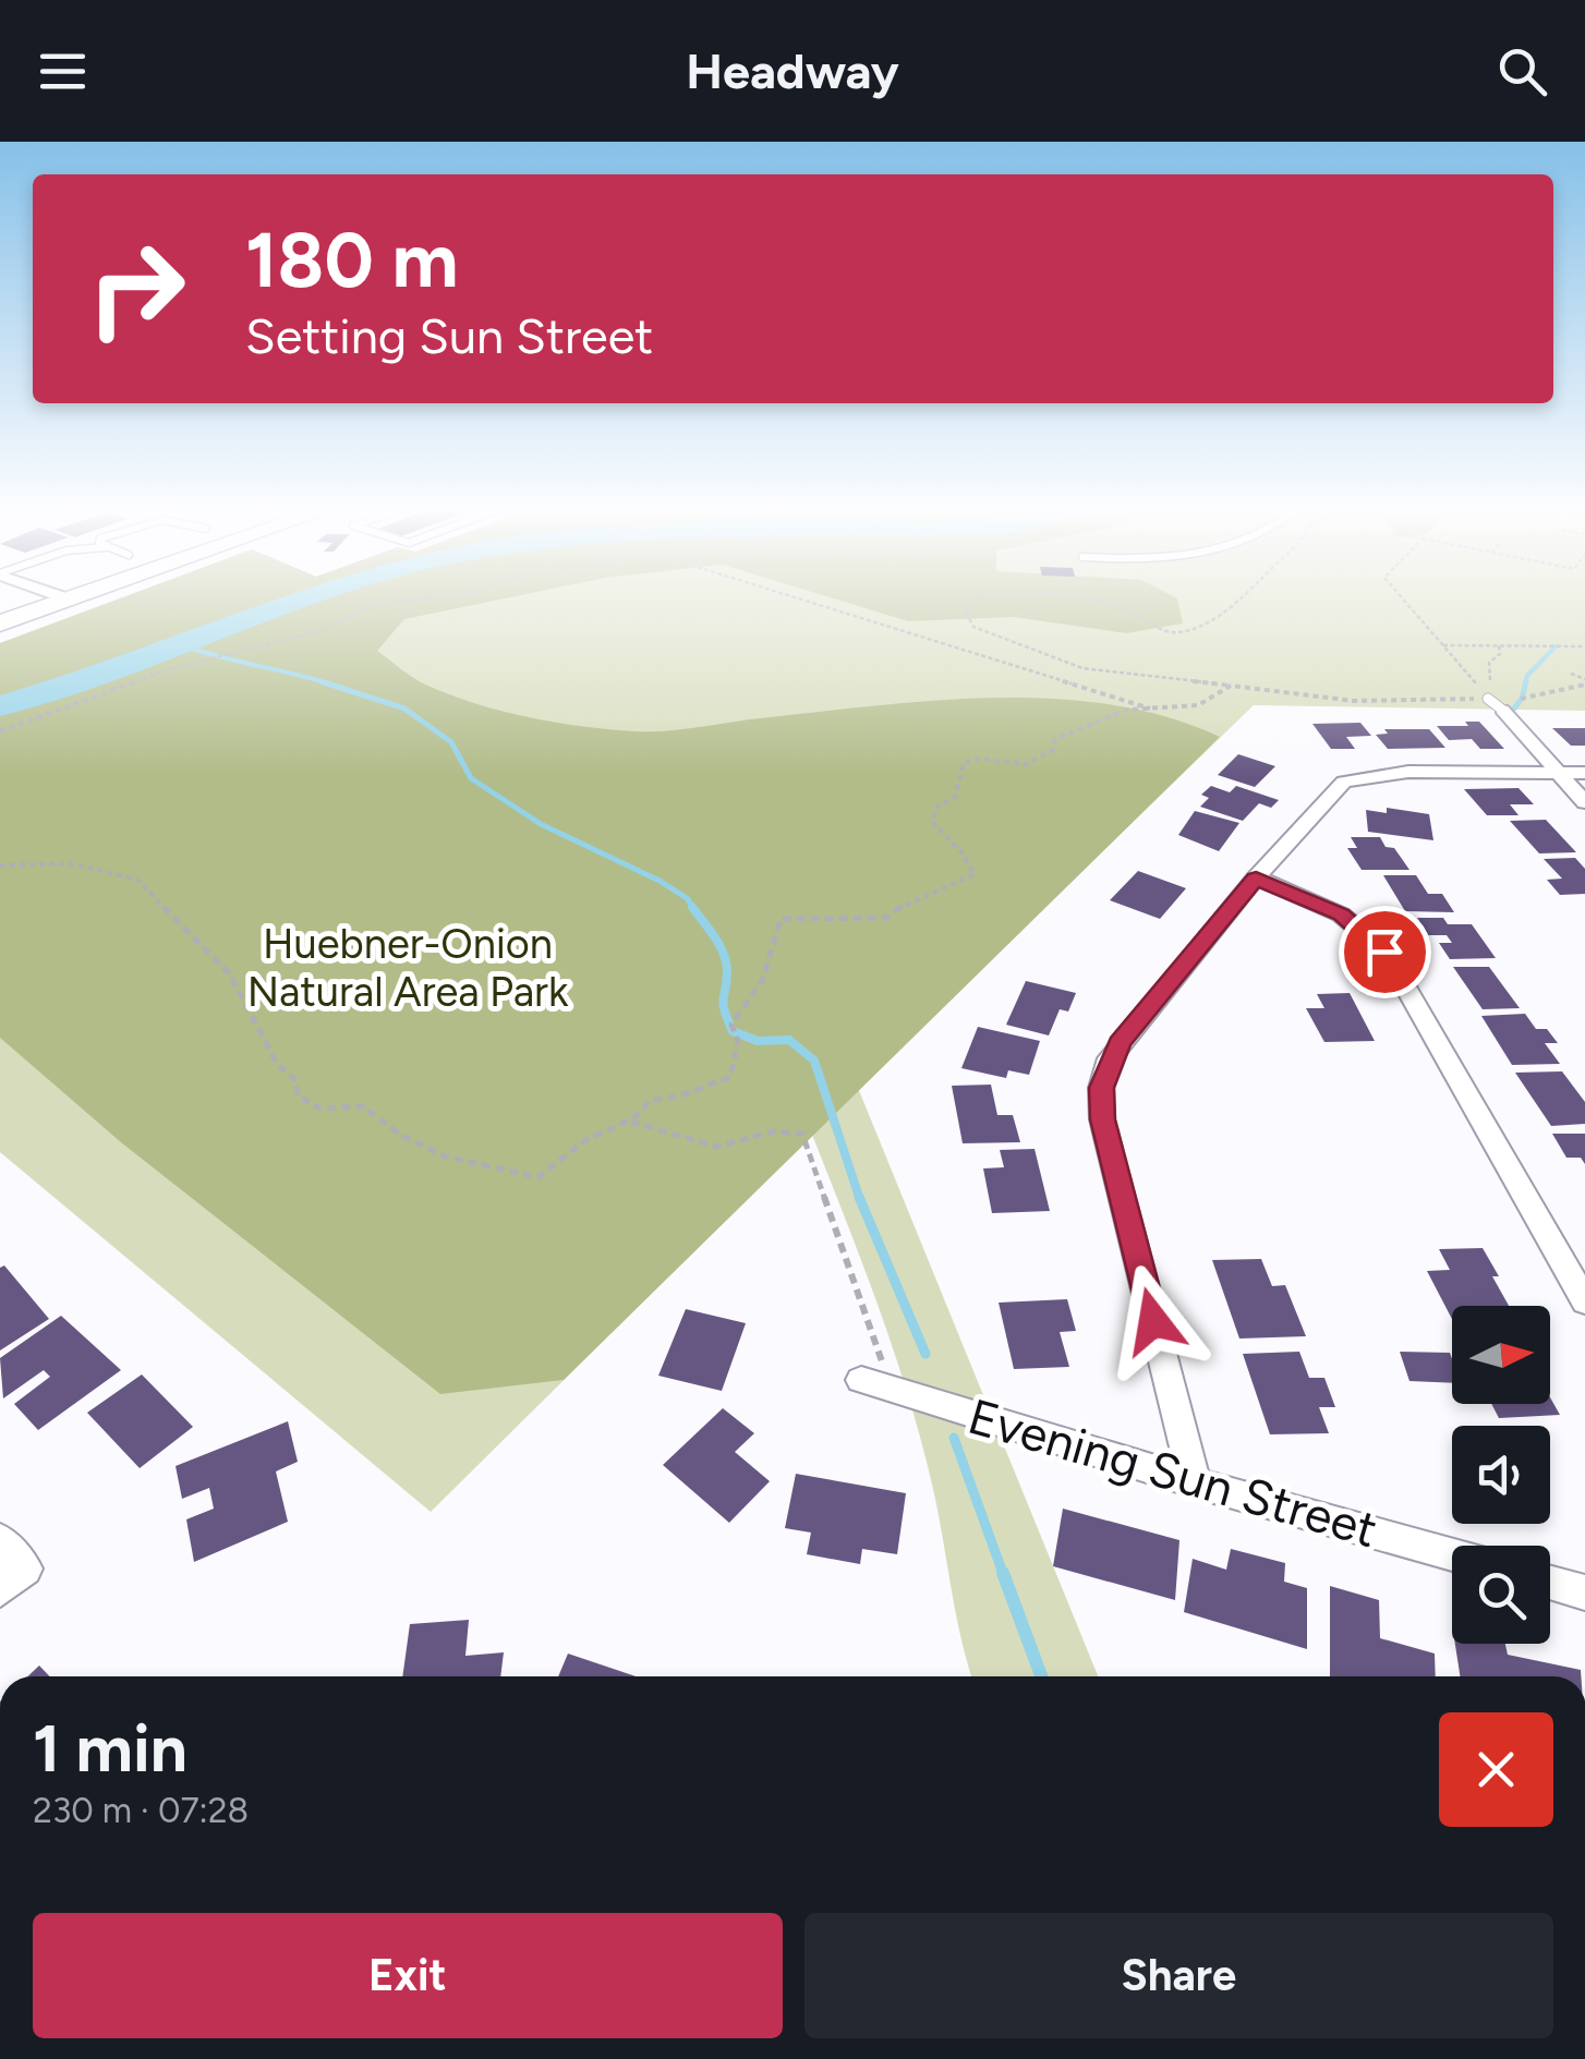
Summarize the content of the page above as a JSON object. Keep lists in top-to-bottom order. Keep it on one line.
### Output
{"streets":{"street":["Evening Sun Street"]},"parks":["Huebner-Onion Natural Area Park"],"north":"right","page":{"header":"Headway","turn":["180 m","Setting Sun Street"],"heading":["1 min","230 m · 07:28"],"buttons":["Exit","Share"]}}
